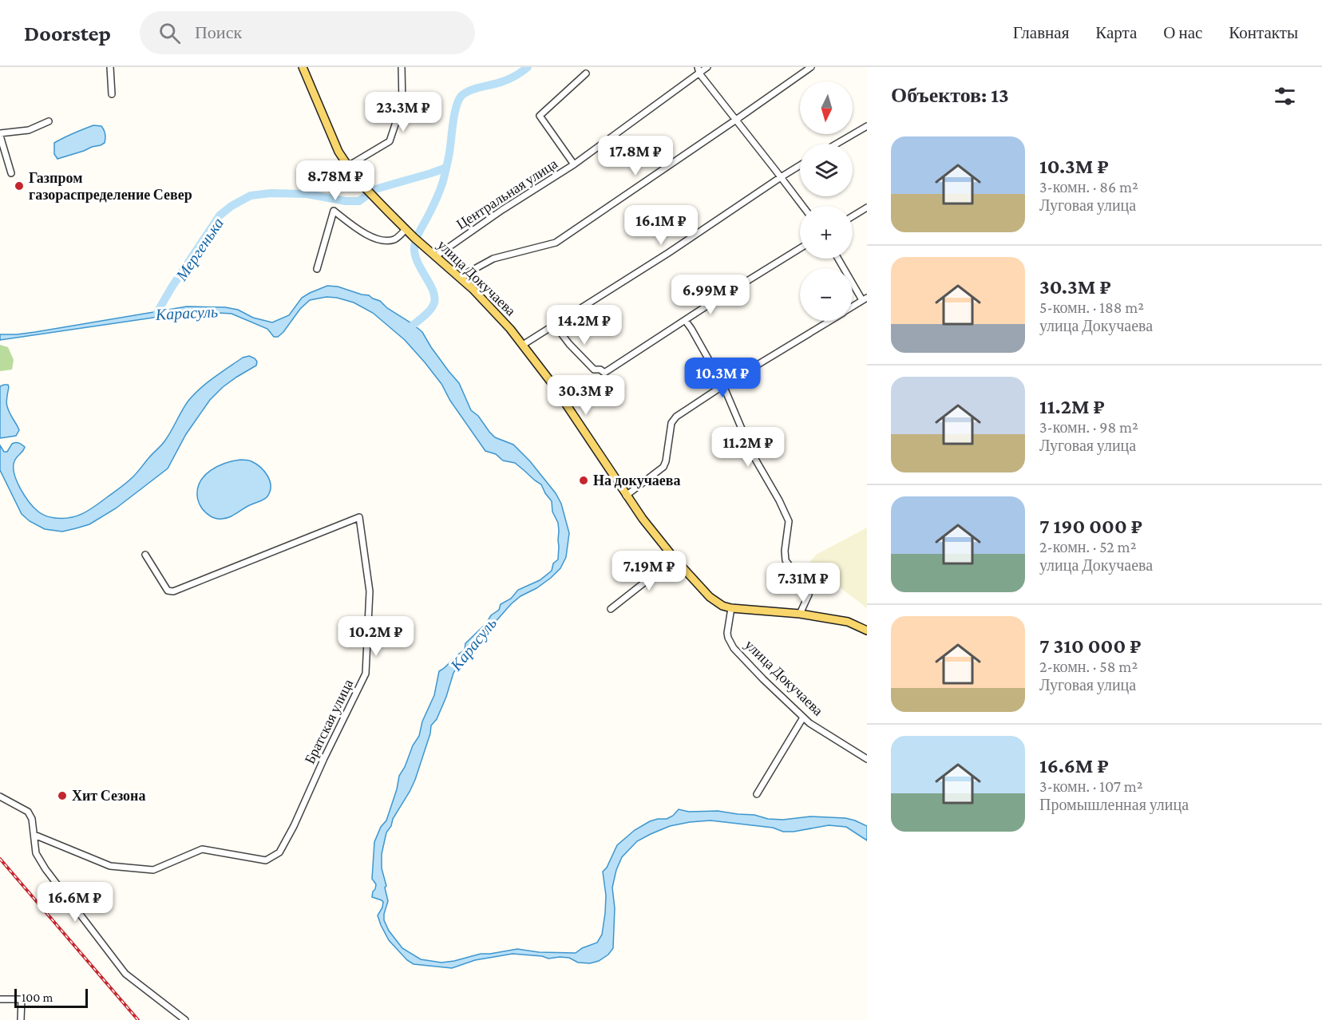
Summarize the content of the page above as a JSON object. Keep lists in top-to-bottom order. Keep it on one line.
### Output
{"streets":{"main road":["улица Докучаева"],"street":["Центральная улица","Братская улица"]},"crossings":[["Центральная улица","улица Докучаева"]],"water":["Мергенька","Карасуль"],"places":["Газпром газораспределение Север","На докучаева","Хит Сезона"],"scale_bar":"100 m","north":"bottom","page":{"header":"Doorstep","search":"Поиск","nav":["Главная","Карта","О нас","Контакты"],"heading":"Объектов: 13","map_buttons":["+","−"],"price":["23.3M ₽","17.8M ₽","8.78M ₽","16.1M ₽","6.99M ₽","14.2M ₽","10.3M ₽","30.3M ₽","11.2M ₽","7.19M ₽","7.31M ₽","10.2M ₽","16.6M ₽"],"list":[{"name":"10.3M ₽","note":"3-комн. · 86 m² · Луговая улица"},{"name":"30.3M ₽","note":"5-комн. · 188 m² · улица Докучаева"},{"name":"11.2M ₽","note":"3-комн. · 98 m² · Луговая улица"},{"name":"7 190 000 ₽","note":"2-комн. · 52 m² · улица Докучаева"},{"name":"7 310 000 ₽","note":"2-комн. · 58 m² · Луговая улица"},{"name":"16.6M ₽","note":"3-комн. · 107 m² · Промышленная улица"}],"scale":"100 m"}}
